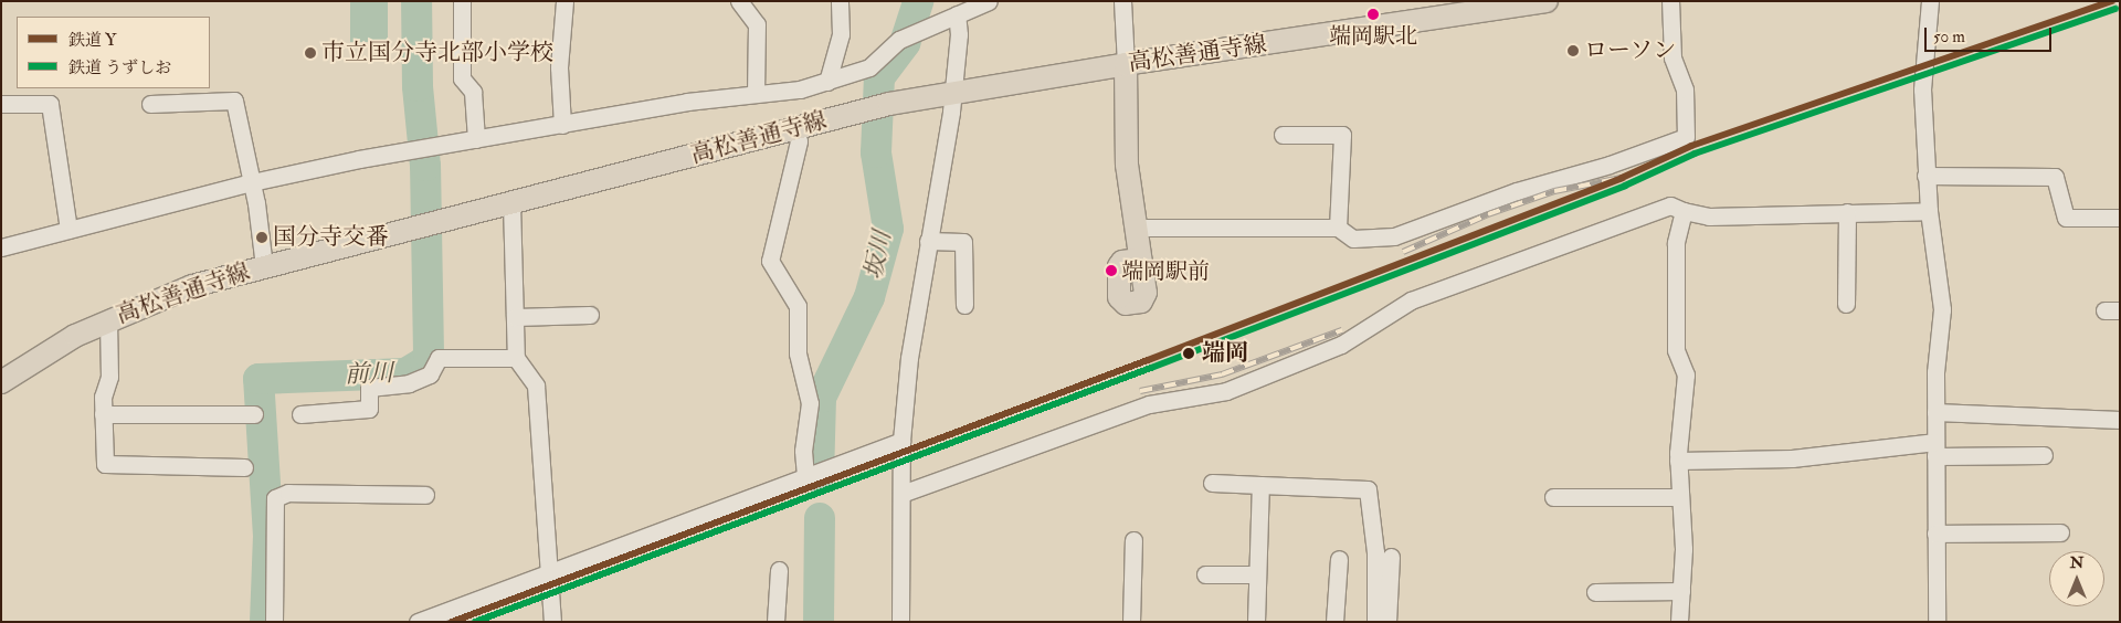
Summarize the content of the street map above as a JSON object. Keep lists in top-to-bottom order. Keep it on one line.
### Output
{"streets":{"main road":["高松善通寺線"]},"water":["坂川","前川"],"places":["端岡駅北","ローソン","市立国分寺北部小学校","国分寺交番","端岡駅前","端岡"],"lines":["rail line Y","rail line うずしお"],"legend":["鉄道 Y","鉄道 うずしお"],"scale_bar":"50 m","north":"top"}
